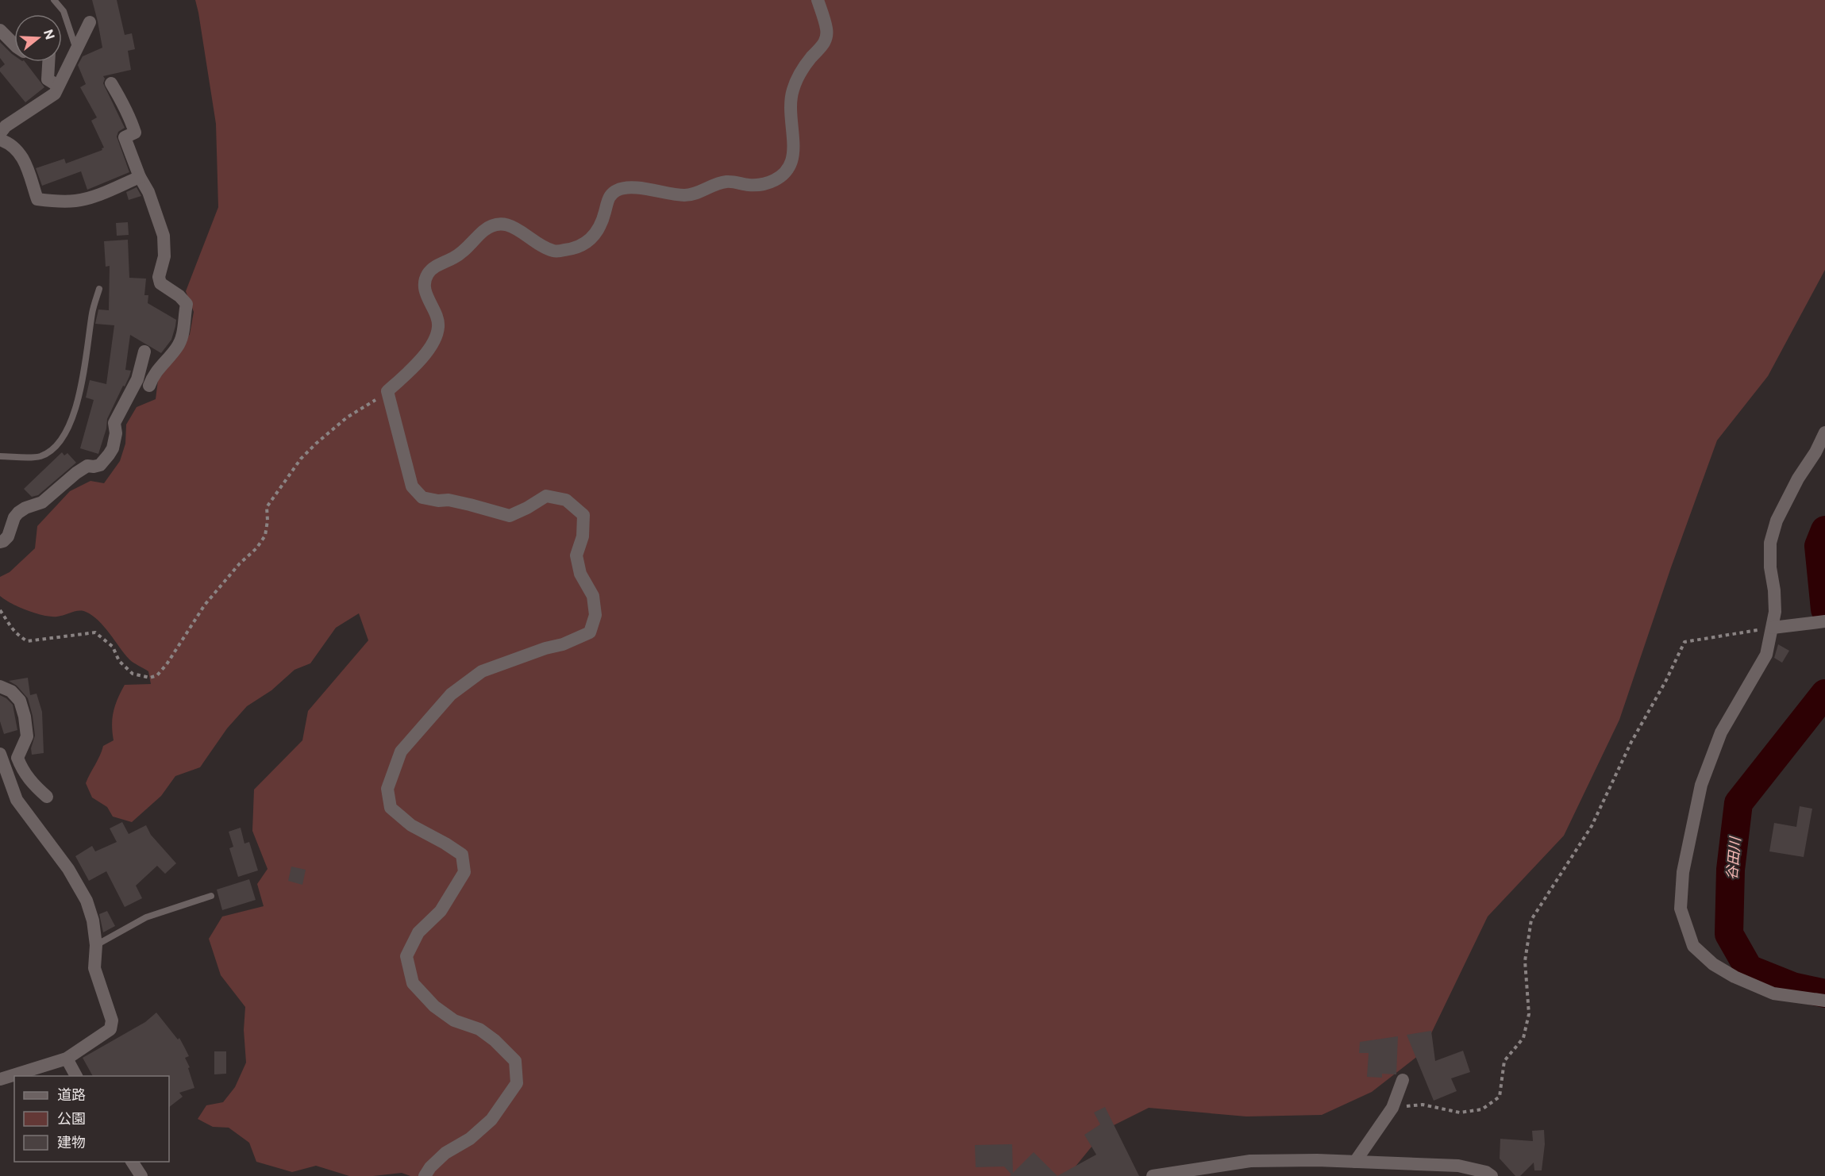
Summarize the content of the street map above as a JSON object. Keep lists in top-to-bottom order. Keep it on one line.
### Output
{"water":["谷田川"],"legend":["道路","公園","建物"],"north":"right"}
